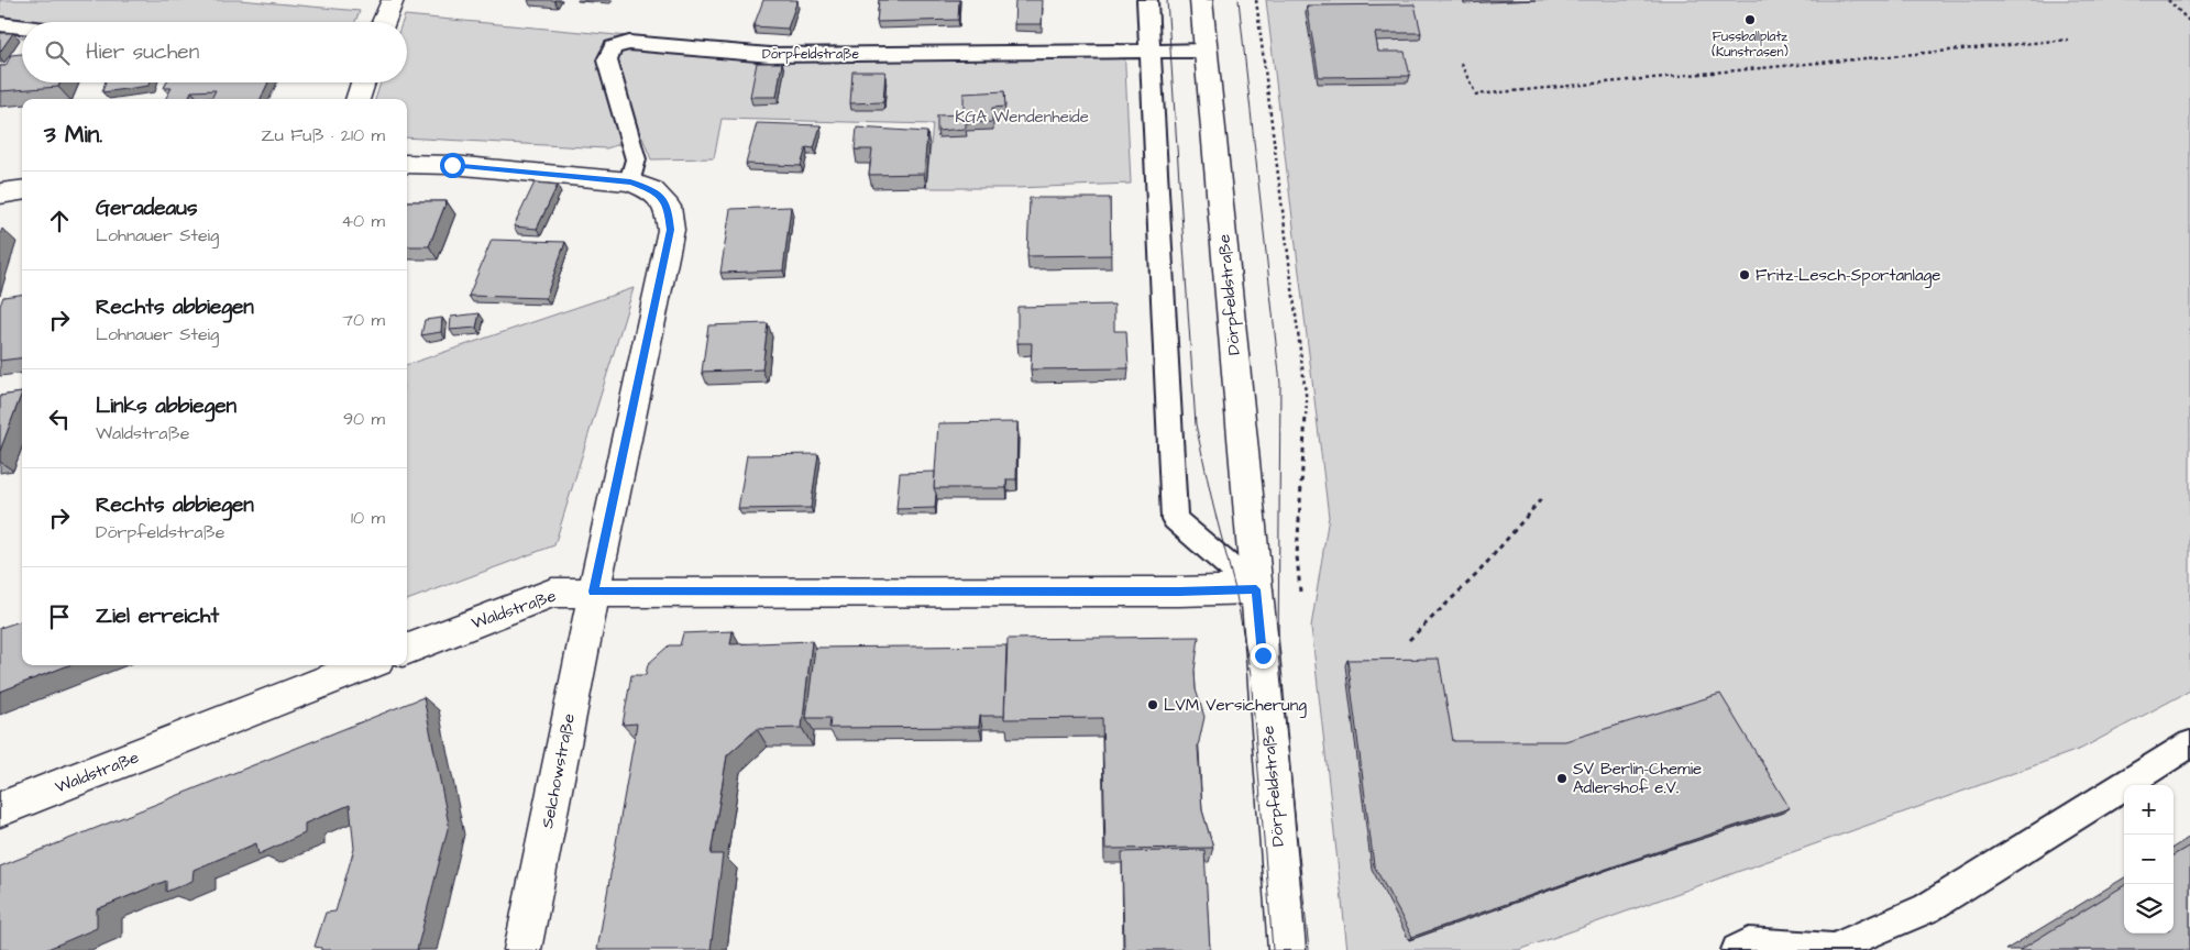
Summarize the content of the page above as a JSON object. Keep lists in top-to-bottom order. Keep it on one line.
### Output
{"streets":{"street":["Dörpfeldstraße","Waldstraße","Selchowstraße"]},"crossings":[["Dörpfeldstraße","Waldstraße"],["Dörpfeldstraße","Selchowstraße"],["Waldstraße","Selchowstraße"]],"parks":["KGA Wendenheide"],"places":["Fussballplatz (Kunstrasen)","Fritz-Lesch-Sportanlage","LVM Versicherung","SV Berlin-Chemie Adlershof e.V."],"page":{"search":"Hier suchen","heading":["3 Min.","Zu Fuß · 210 m"],"list":[["Geradeaus","Lohnauer Steig","40 m"],["Rechts abbiegen","Lohnauer Steig","70 m"],["Links abbiegen","Waldstraße","90 m"],["Rechts abbiegen","Dörpfeldstraße","10 m"],"Ziel erreicht"],"map_buttons":["+","−"]}}
